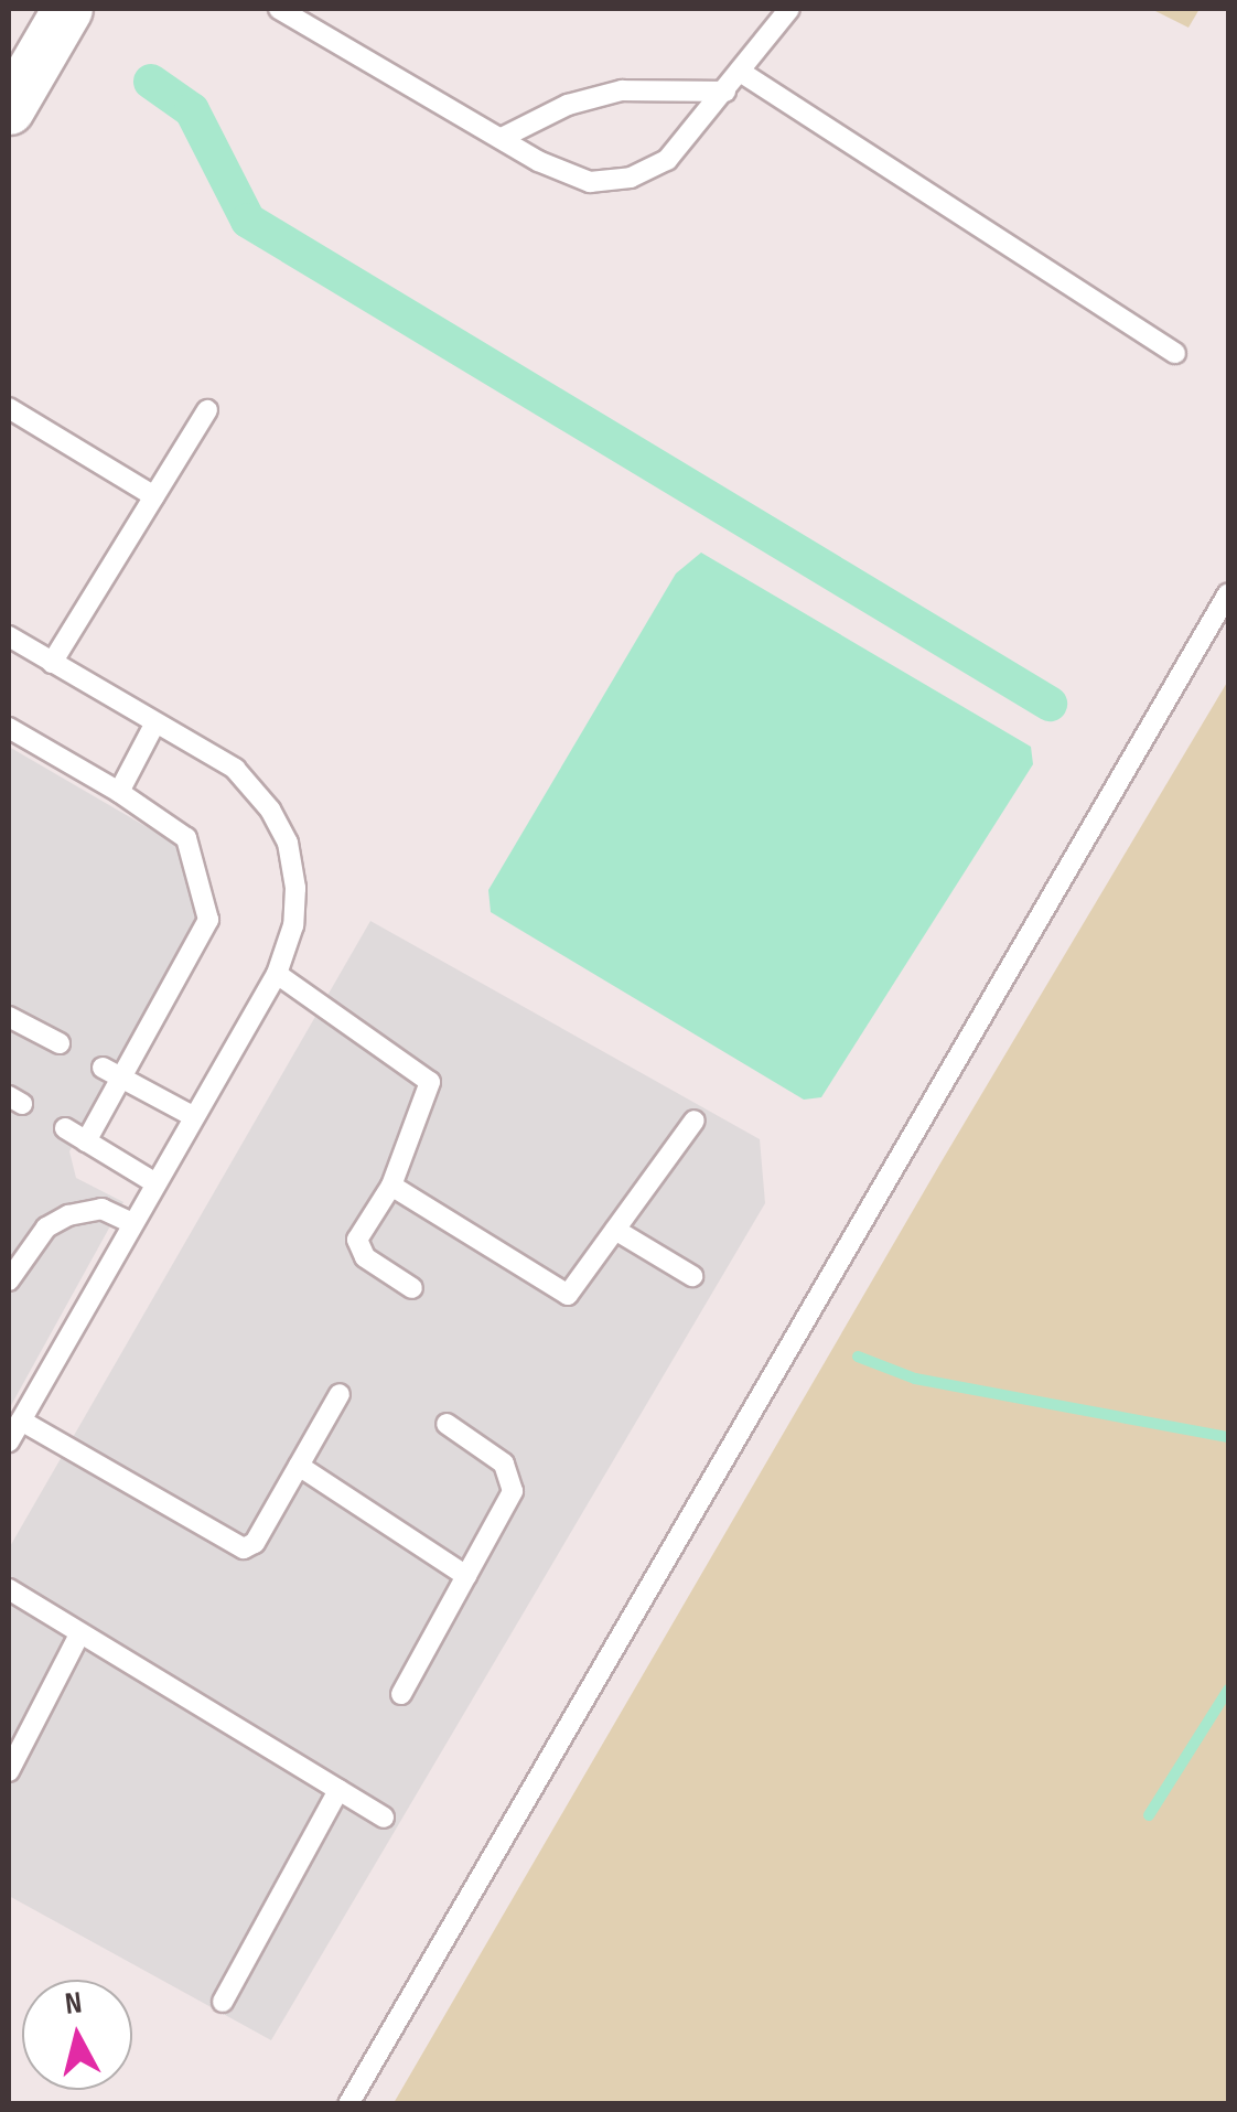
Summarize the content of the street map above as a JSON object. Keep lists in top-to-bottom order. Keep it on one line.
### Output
{"north":"top"}
